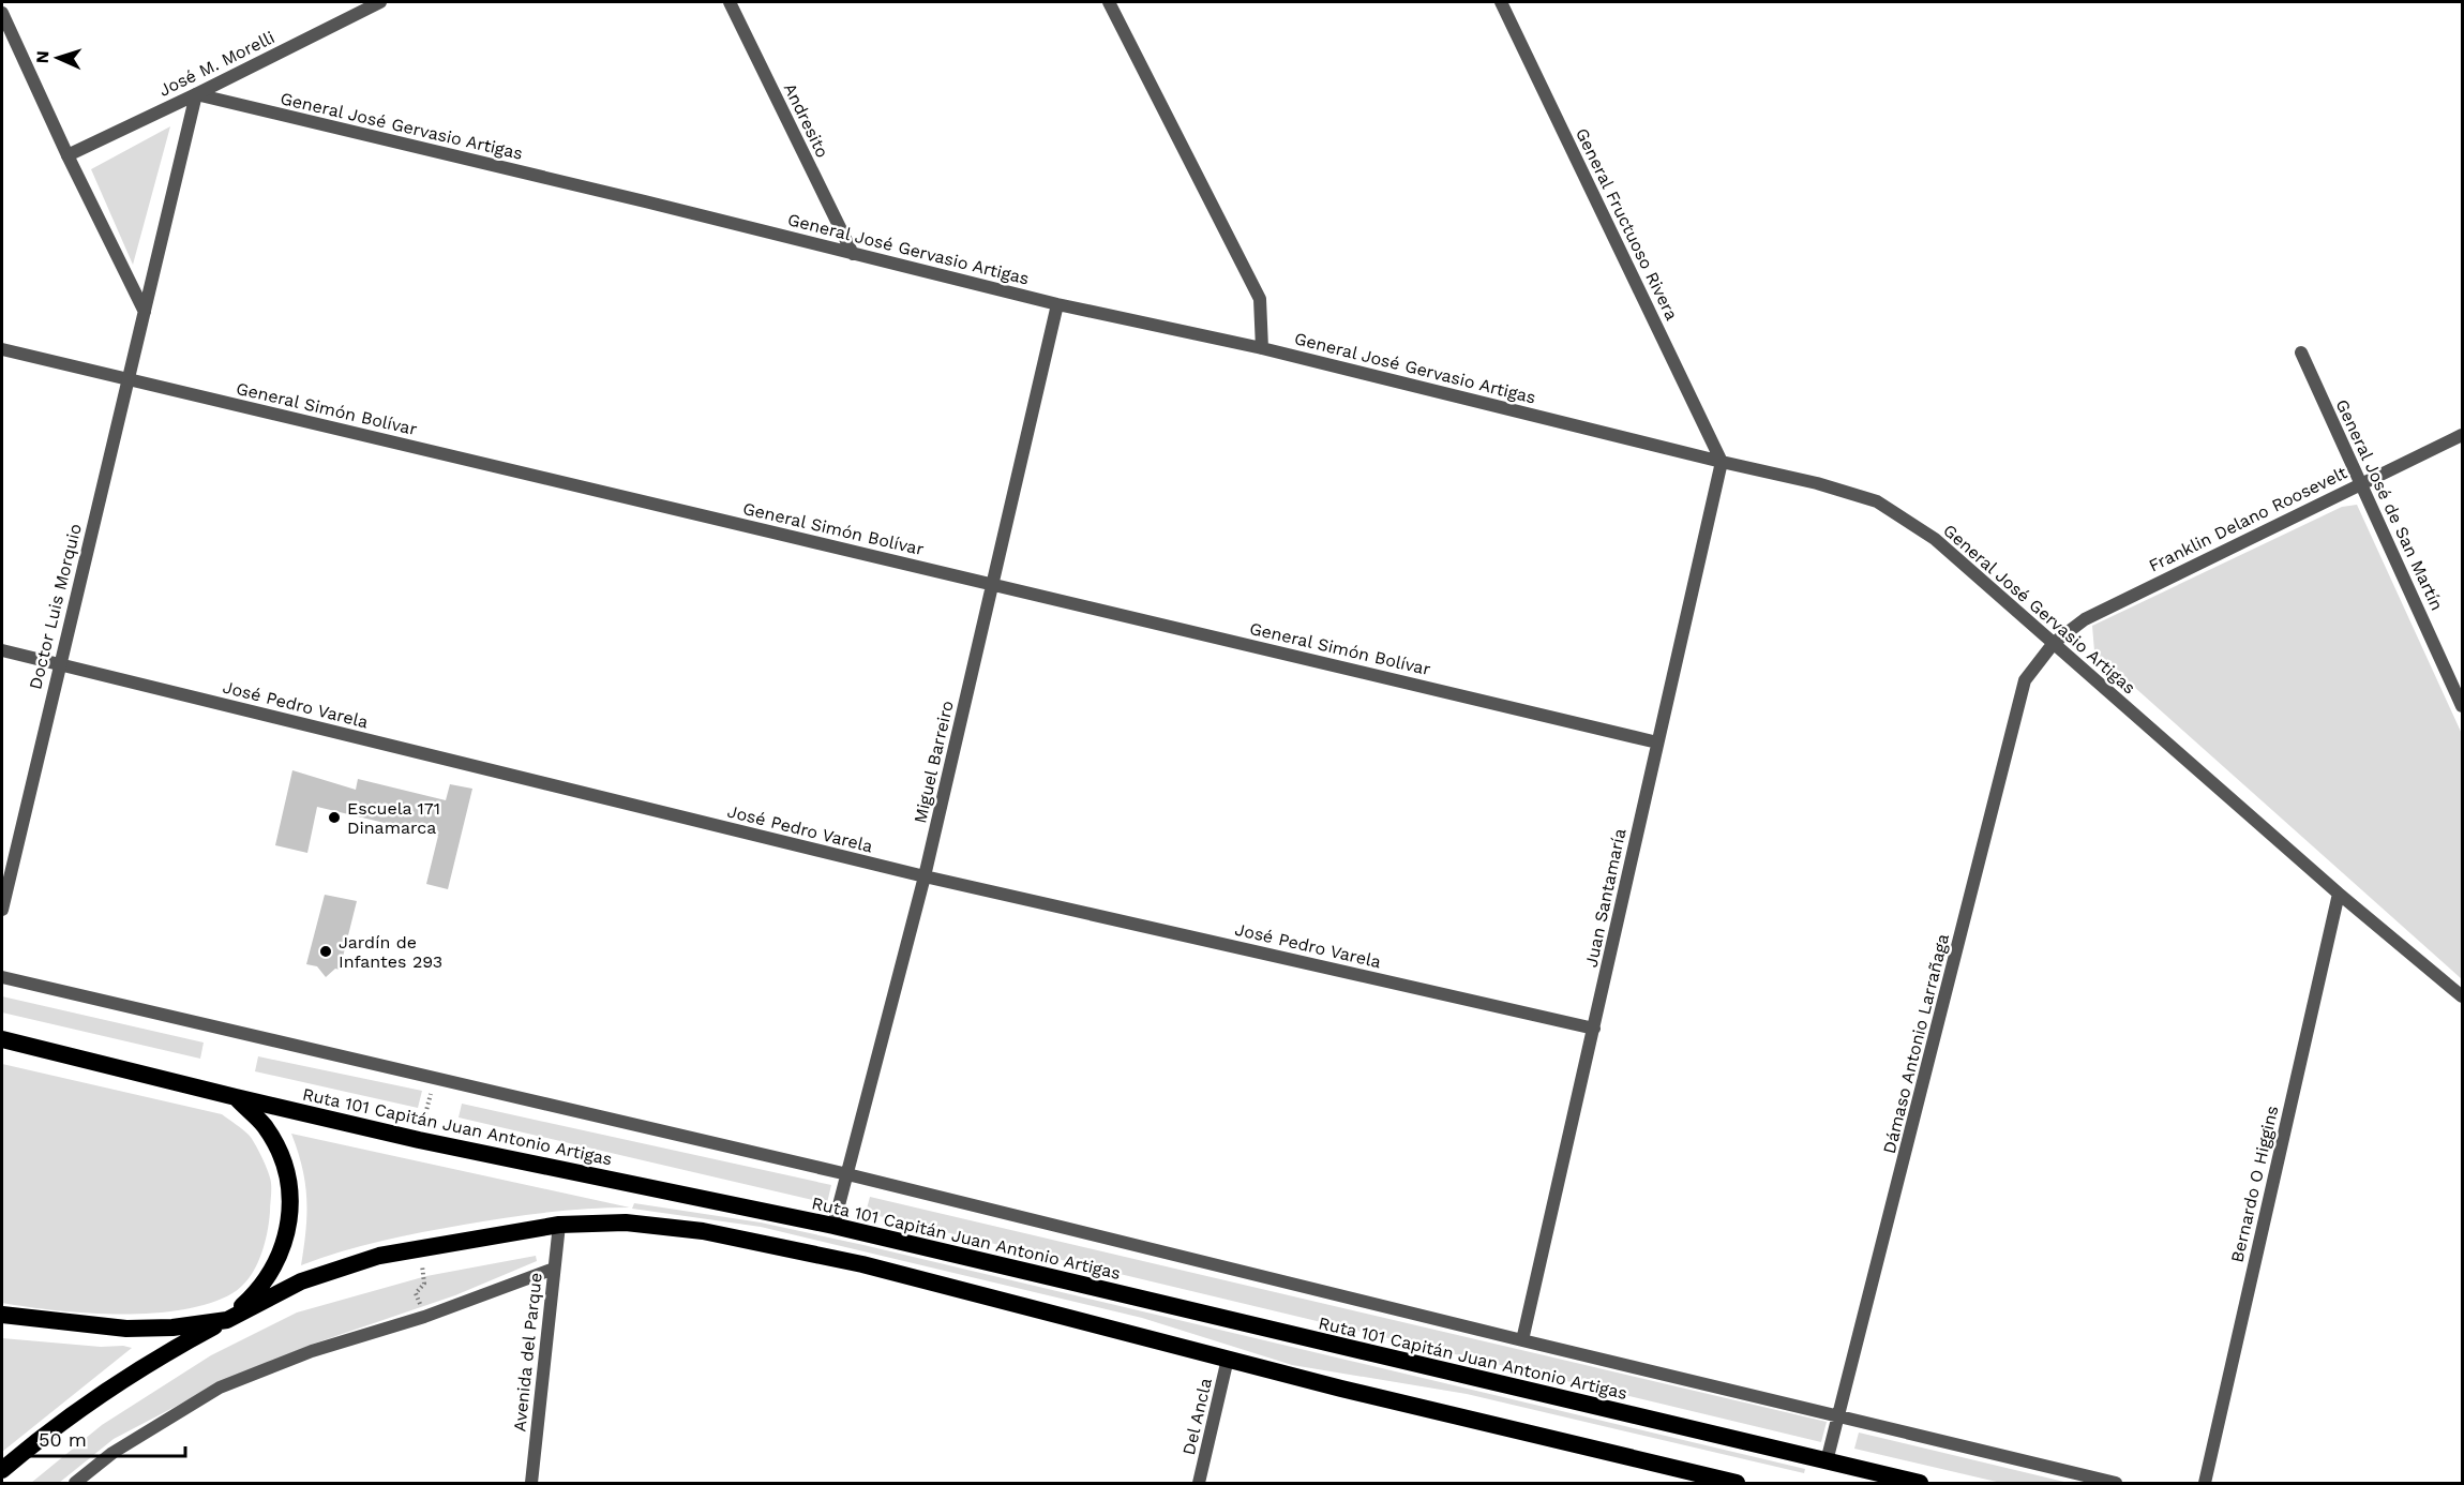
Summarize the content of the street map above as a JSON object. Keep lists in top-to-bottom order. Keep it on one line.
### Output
{"streets":{"highway":["Ruta 101 Capitán Juan Antonio Artigas"],"street":["José M. Morelli","Andresito","General José Gervasio Artigas","General Fructuoso Rivera","General Simón Bolívar","General José de San Martín","Franklin Delano Roosevelt","Doctor Luis Morquio","José Pedro Varela","Miguel Barreiro","Juan Santamaría","Dámaso Antonio Larrañaga","Bernardo O Higgins","Avenida del Parque","Del Ancla"]},"crossings":[["José M. Morelli","General José Gervasio Artigas"],["José M. Morelli","Doctor Luis Morquio"],["Andresito","General José Gervasio Artigas"],["General José Gervasio Artigas","General Fructuoso Rivera"],["General José Gervasio Artigas","Franklin Delano Roosevelt"],["General José Gervasio Artigas","Doctor Luis Morquio"],["General José Gervasio Artigas","Miguel Barreiro"],["General José Gervasio Artigas","Juan Santamaría"],["General José Gervasio Artigas","Dámaso Antonio Larrañaga"],["General José Gervasio Artigas","Bernardo O Higgins"],["General Fructuoso Rivera","Juan Santamaría"],["General Simón Bolívar","Doctor Luis Morquio"],["General Simón Bolívar","Miguel Barreiro"],["General Simón Bolívar","Juan Santamaría"],["General José de San Martín","Franklin Delano Roosevelt"],["Franklin Delano Roosevelt","Dámaso Antonio Larrañaga"],["Doctor Luis Morquio","José Pedro Varela"],["José Pedro Varela","Miguel Barreiro"],["José Pedro Varela","Juan Santamaría"],["Miguel Barreiro","Ruta 101 Capitán Juan Antonio Artigas"],["Dámaso Antonio Larrañaga","Ruta 101 Capitán Juan Antonio Artigas"]],"places":["Escuela 171 Dinamarca","Jardín de Infantes 293"],"scale_bar":"50 m","north":"left"}
